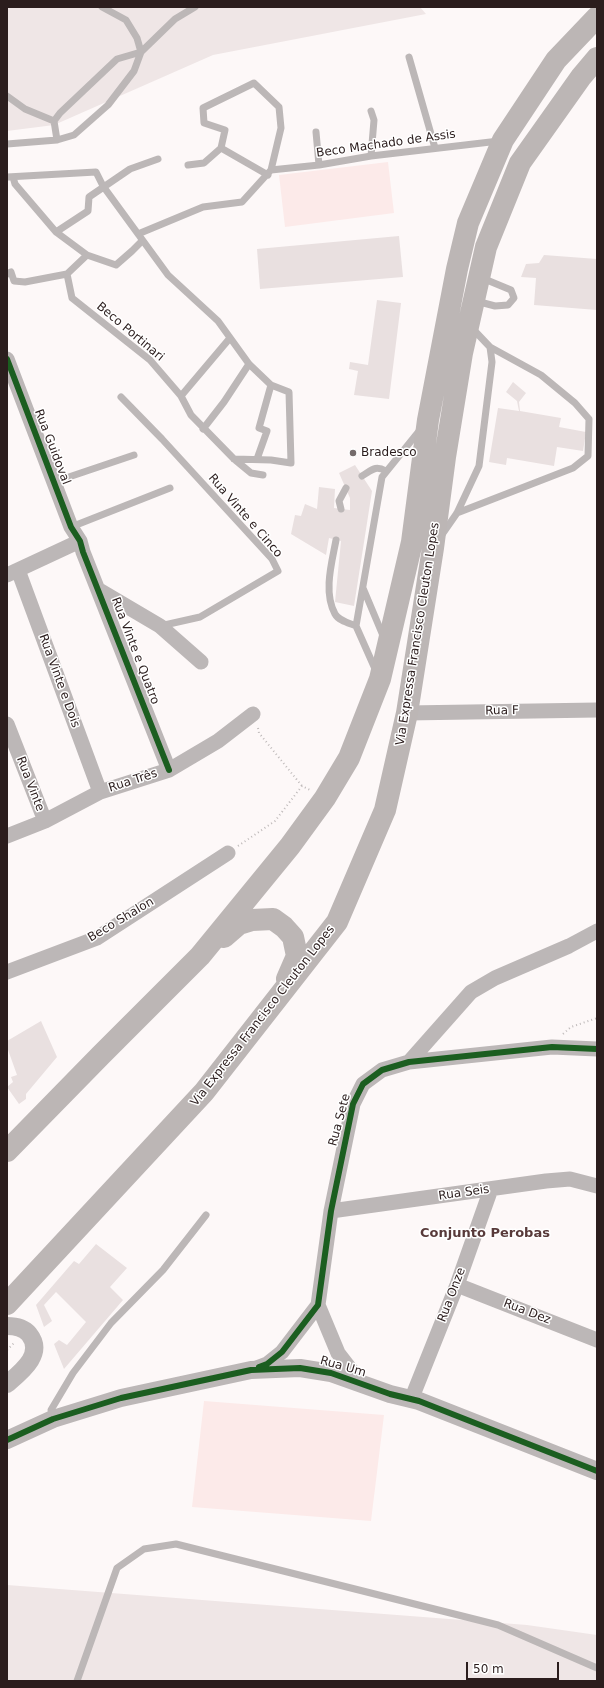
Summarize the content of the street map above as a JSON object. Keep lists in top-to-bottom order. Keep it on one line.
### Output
{"streets":{"highway":["Via Expressa Francisco Cleuton Lopes"],"street":["Rua Guidoval","Rua Vinte e Quatro","Rua Vinte e Dois","Rua F","Rua Três","Rua Vinte","Beco Shalon","Rua Sete","Rua Seis","Rua Onze","Rua Dez","Rua Um"],"lane":["Beco Machado de Assis","Beco Portinari","Rua Vinte e Cinco"]},"crossings":[["Beco Machado de Assis","Via Expressa Francisco Cleuton Lopes"],["Rua Guidoval","Rua Vinte e Quatro"],["Via Expressa Francisco Cleuton Lopes","Rua F"],["Rua Vinte e Quatro","Rua Três"],["Rua Vinte e Dois","Rua Três"],["Rua Três","Rua Vinte"],["Rua Sete","Rua Seis"],["Rua Sete","Rua Um"],["Rua Seis","Rua Onze"],["Rua Onze","Rua Dez"],["Rua Onze","Rua Um"]],"districts":["Conjunto Perobas"],"places":["Bradesco"],"scale_bar":"50 m"}
